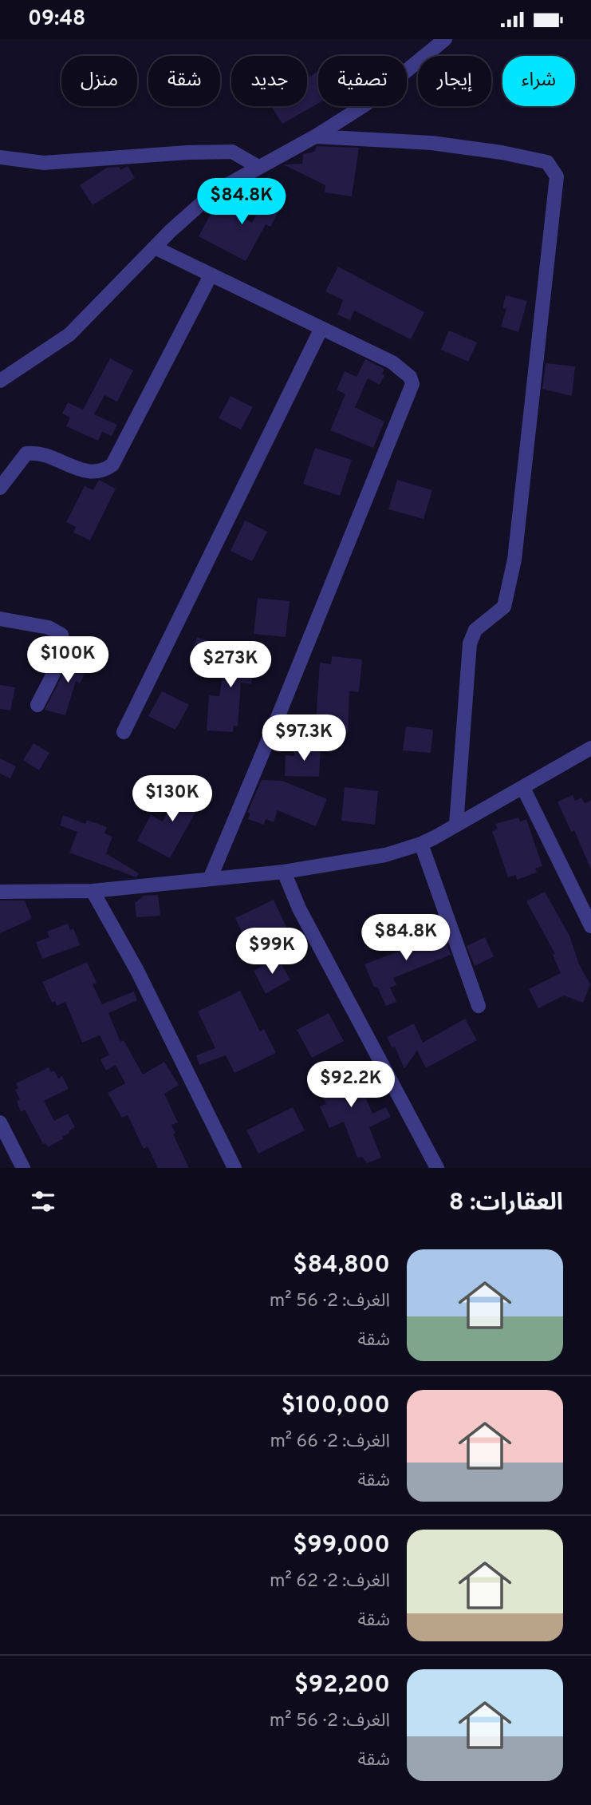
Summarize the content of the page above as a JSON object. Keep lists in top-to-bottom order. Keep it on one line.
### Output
{"page":{"status":"09:48","chip":["شراء","إيجار","تصفية","جديد","شقة","منزل"],"price":["$84.8K","$100K","$273K","$97.3K","$130K","$84.8K","$99K","$92.2K"],"heading":"العقارات: 8","list":[{"name":"$84,800","note":"الغرف: 2 · 56 m² · شقة"},{"name":"$100,000","note":"الغرف: 2 · 66 m² · شقة"},{"name":"$99,000","note":"الغرف: 2 · 62 m² · شقة"},{"name":"$92,200","note":"الغرف: 2 · 56 m² · شقة"}]}}
